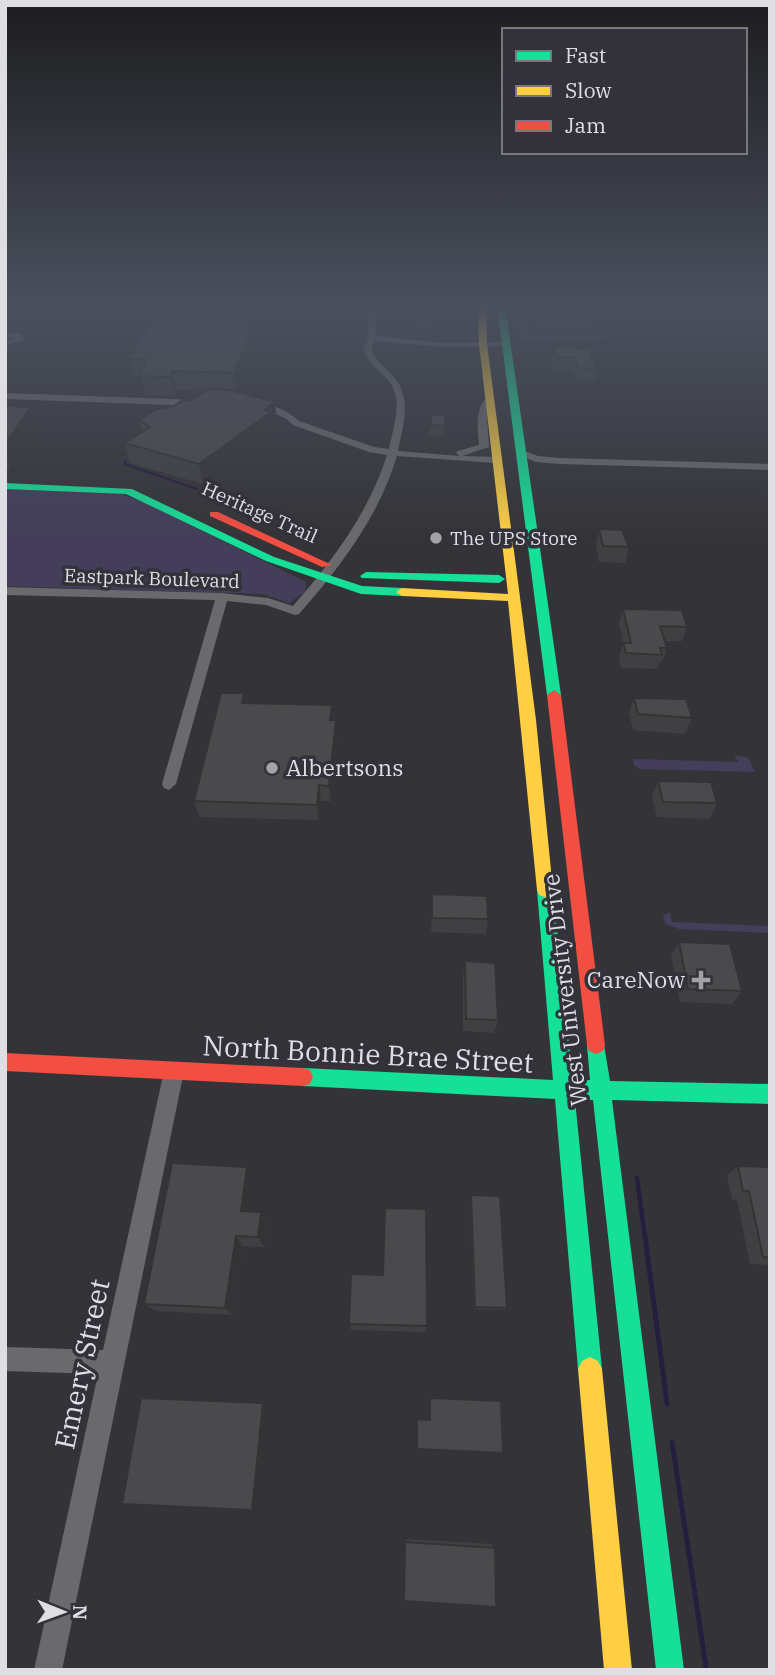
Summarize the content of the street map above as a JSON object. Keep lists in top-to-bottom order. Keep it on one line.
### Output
{"streets":{"main road":["Heritage Trail","West University Drive","North Bonnie Brae Street"],"street":["Eastpark Boulevard","Emery Street"]},"crossings":[["Heritage Trail","Eastpark Boulevard"],["Heritage Trail","West University Drive"],["West University Drive","North Bonnie Brae Street"],["North Bonnie Brae Street","Emery Street"]],"places":{"other":["The UPS Store","Albertsons"],"health":["CareNow"]},"legend":["Fast","Slow","Jam"],"north":"right"}
